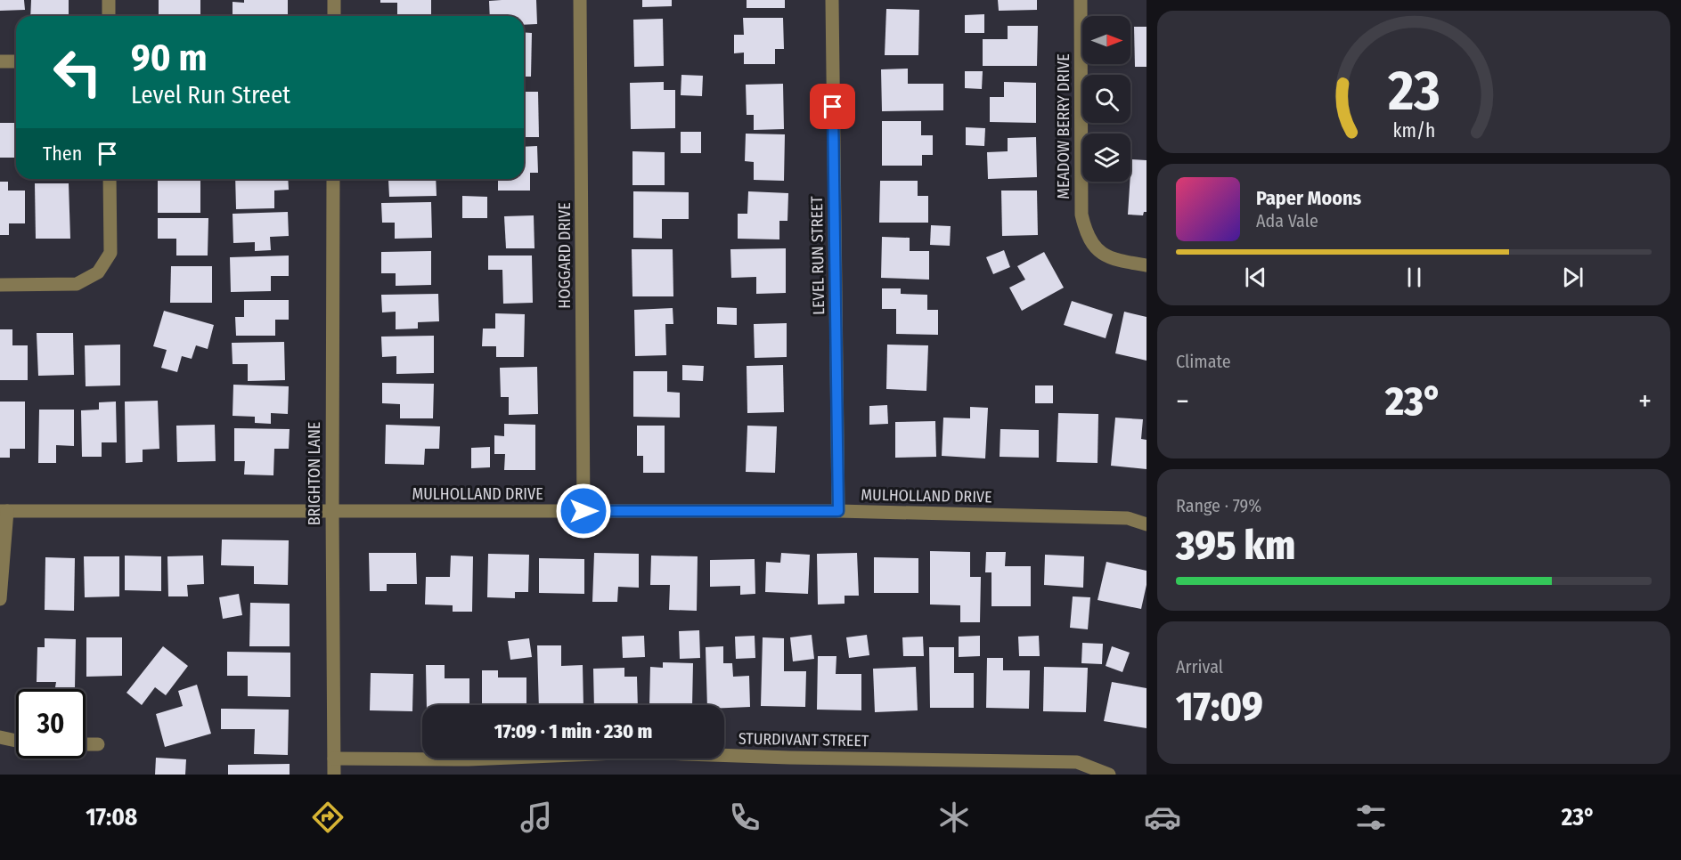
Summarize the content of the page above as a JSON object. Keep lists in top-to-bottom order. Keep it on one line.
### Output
{"streets":{"street":["MEADOW BERRY DRIVE","HOGGARD DRIVE","LEVEL RUN STREET","BRIGHTON LANE","MULHOLLAND DRIVE","STURDIVANT STREET"]},"crossings":[["HOGGARD DRIVE","MULHOLLAND DRIVE"],["LEVEL RUN STREET","MULHOLLAND DRIVE"],["BRIGHTON LANE","MULHOLLAND DRIVE"],["BRIGHTON LANE","STURDIVANT STREET"]],"north":"right","page":{"turn":["90 m","Level Run Street"],"then":"Then","song":["Paper Moons","Ada Vale"],"tile":["Climate",["Range · 79%","395 km"],["Arrival","17:09"]],"heat":["−","23°","+"],"limit":"30","trip":"17:09 · 1 min · 230 m","tabs":["17:08","23°"],"gauge":["23","km/h"]}}
